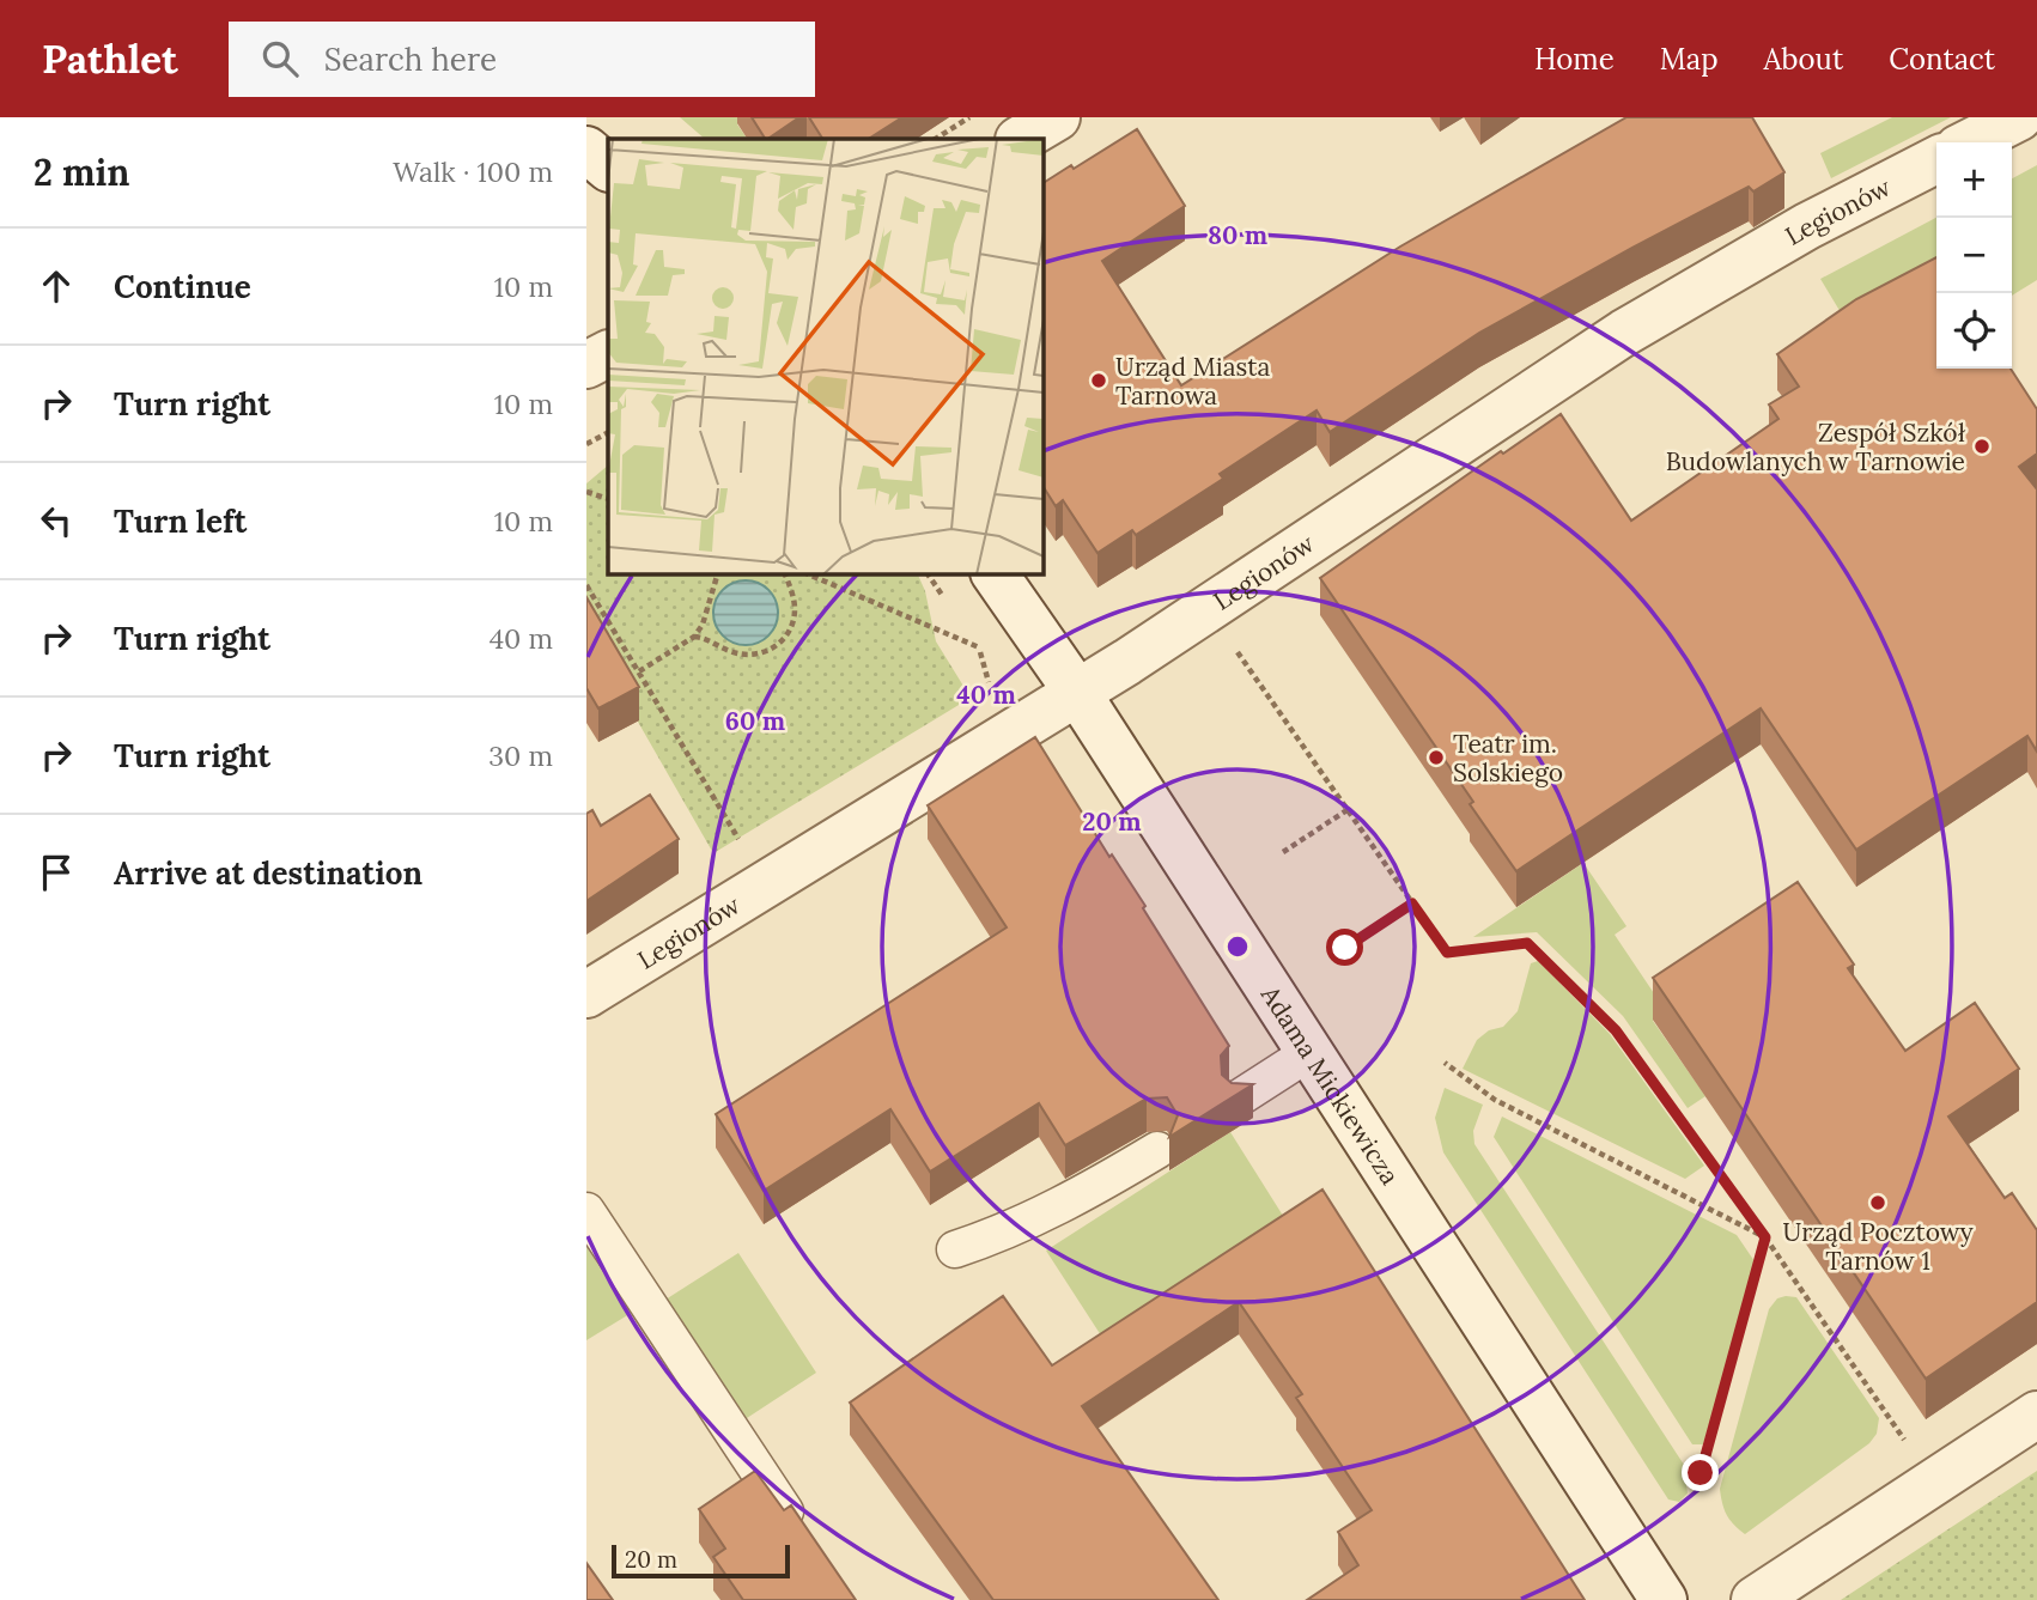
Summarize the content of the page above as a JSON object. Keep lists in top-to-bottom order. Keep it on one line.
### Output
{"streets":{"street":["Legionów","Adama Mickiewicza"]},"crossings":[["Legionów","Adama Mickiewicza"]],"places":["Urząd Miasta Tarnowa","Zespół Szkół Budowlanych w Tarnowie","Teatr im. Solskiego","Urząd Pocztowy Tarnów 1"],"scale_bar":"20 m","page":{"header":"Pathlet","search":"Search here","nav":["Home","Map","About","Contact"],"heading":["2 min","Walk · 100 m"],"map_buttons":["+","−"],"list":[["Continue","10 m"],["Turn right","10 m"],["Turn left","10 m"],["Turn right","40 m"],["Turn right","30 m"],"Arrive at destination"],"scale":"20 m"},"rings":["80 m","40 m","60 m","20 m"]}
